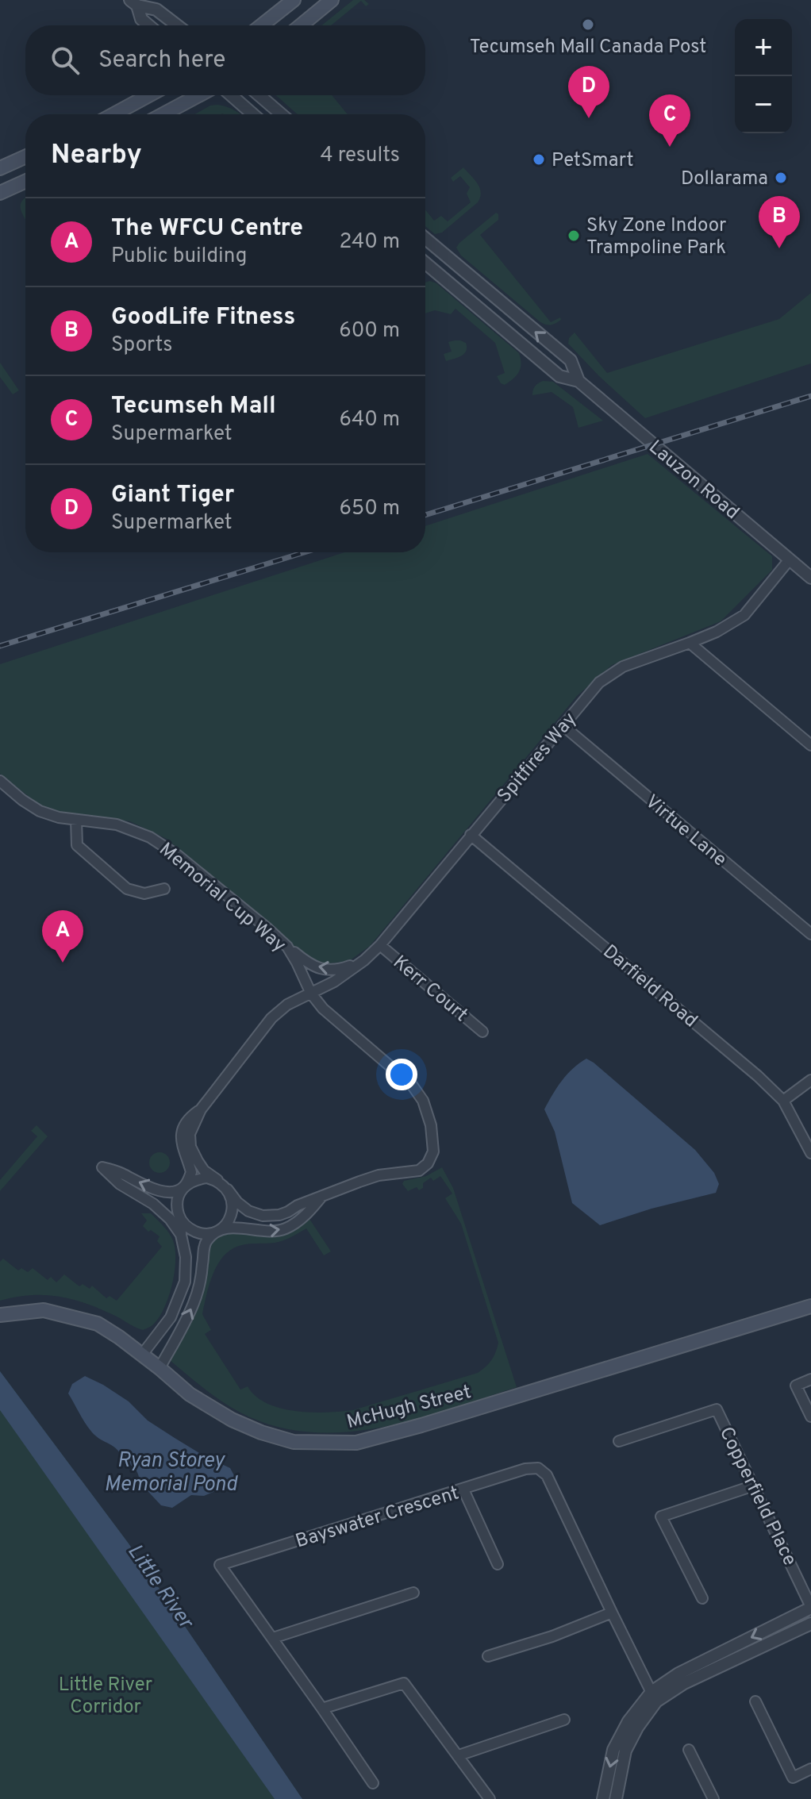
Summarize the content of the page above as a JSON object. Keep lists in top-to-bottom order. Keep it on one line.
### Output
{"streets":{"main road":["McHugh Street"],"street":["Lauzon Road","Spitfires Way","Virtue Lane","Memorial Cup Way","Darfield Road","Kerr Court","Copperfield Place","Bayswater Crescent"]},"crossings":[["Lauzon Road","Spitfires Way"],["Spitfires Way","Virtue Lane"],["Spitfires Way","Memorial Cup Way"],["Spitfires Way","Darfield Road"],["Spitfires Way","Kerr Court"]],"water":["Ryan Storey Memorial Pond","Little River"],"parks":["Little River Corridor"],"places":["Tecumseh Mall Canada Post","PetSmart","Dollarama","Sky Zone Indoor Trampoline Park"],"page":{"map_buttons":["+","−"],"search":"Search here","pins":["D","C","B","A"],"heading":["Nearby","4 results"],"list":[{"mark":"A","name":"The WFCU Centre","note":"Public building","value":"240 m"},{"mark":"B","name":"GoodLife Fitness","note":"Sports","value":"600 m"},{"mark":"C","name":"Tecumseh Mall","note":"Supermarket","value":"640 m"},{"mark":"D","name":"Giant Tiger","note":"Supermarket","value":"650 m"}]}}
